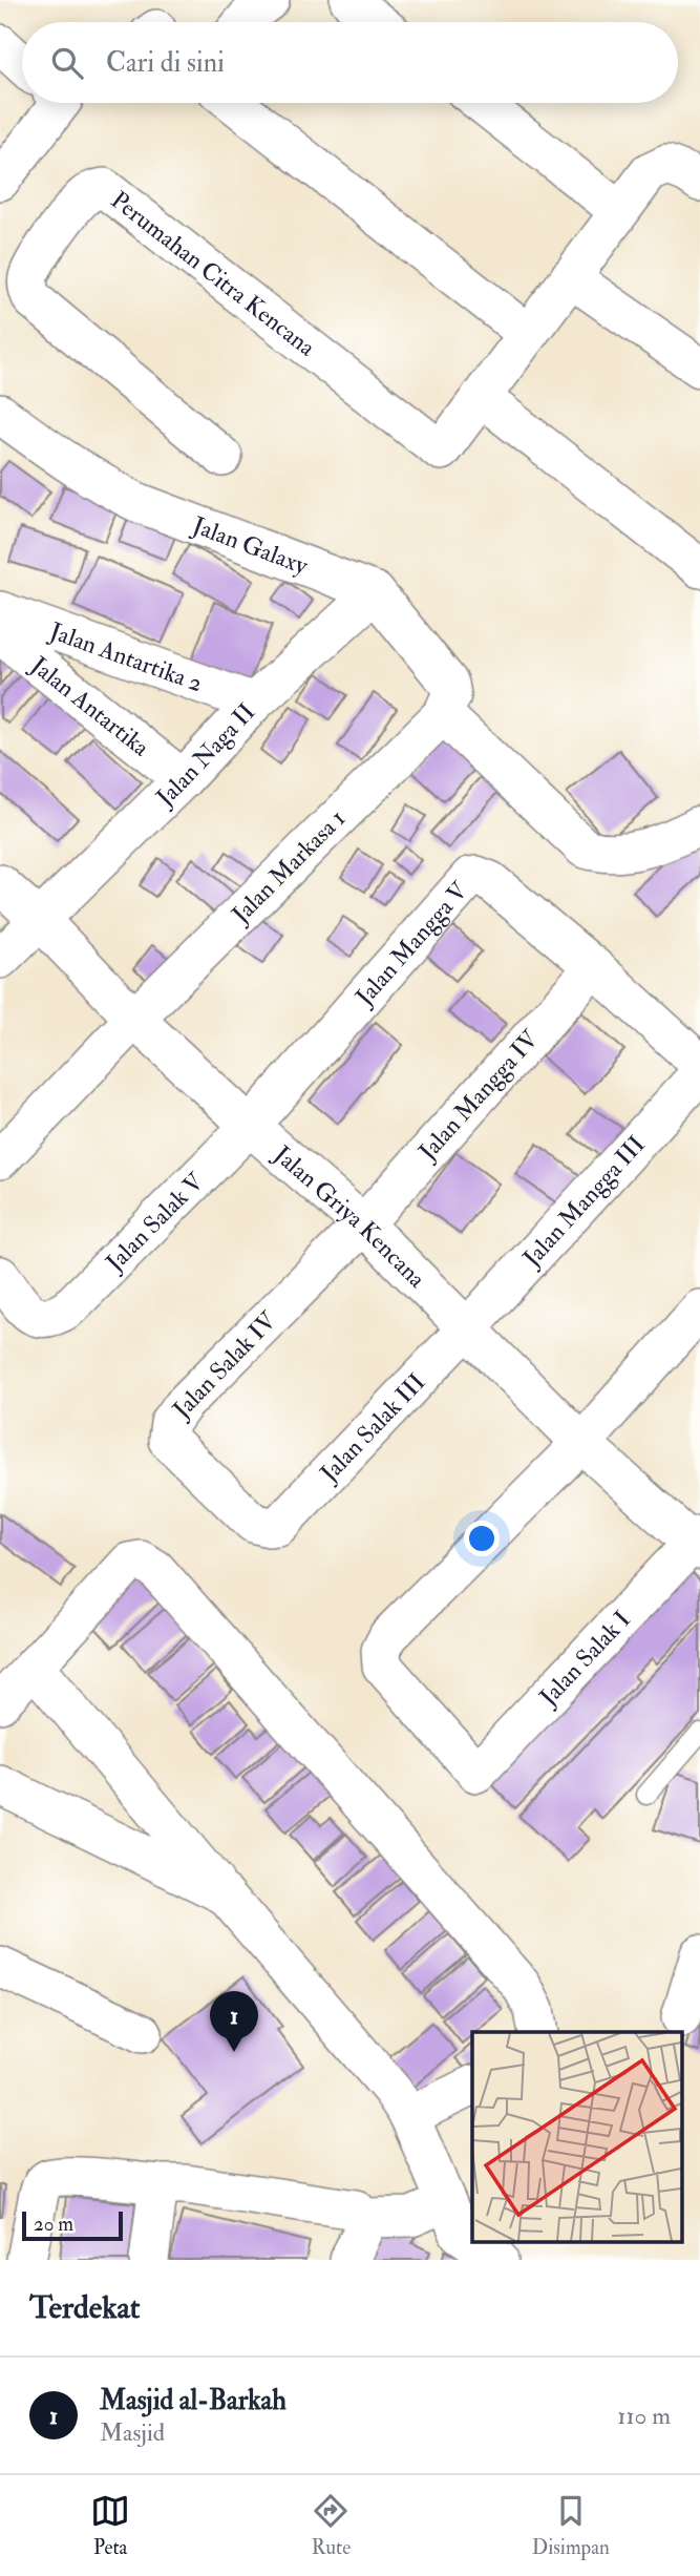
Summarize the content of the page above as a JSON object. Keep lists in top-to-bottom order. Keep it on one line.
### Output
{"streets":{"street":["Perumahan Citra Kencana","Jalan Galaxy","Jalan Antartika 2","Jalan Antartika","Jalan Naga II","Jalan Markasa 1","Jalan Mangga V","Jalan Mangga IV","Jalan Mangga III","Jalan Griya Kencana","Jalan Salak V","Jalan Salak IV","Jalan Salak III","Jalan Salak I"]},"crossings":[["Jalan Galaxy","Jalan Naga II"],["Jalan Antartika 2","Jalan Naga II"],["Jalan Antartika","Jalan Naga II"],["Jalan Naga II","Jalan Griya Kencana"],["Jalan Markasa 1","Jalan Griya Kencana"],["Jalan Mangga V","Jalan Mangga IV"],["Jalan Mangga V","Jalan Griya Kencana"],["Jalan Mangga V","Jalan Salak V"],["Jalan Mangga IV","Jalan Griya Kencana"],["Jalan Mangga IV","Jalan Salak IV"],["Jalan Mangga III","Jalan Griya Kencana"],["Jalan Mangga III","Jalan Salak III"],["Jalan Griya Kencana","Jalan Salak V"],["Jalan Griya Kencana","Jalan Salak IV"],["Jalan Griya Kencana","Jalan Salak III"],["Jalan Griya Kencana","Jalan Salak I"],["Jalan Salak IV","Jalan Salak III"]],"scale_bar":"20 m","page":{"search":"Cari di sini","pins":"1","scale":"20 m","heading":"Terdekat","list":[{"mark":"1","name":"Masjid al-Barkah","note":"Masjid","value":"110 m"}],"nav":["Peta","Rute","Disimpan"]}}
